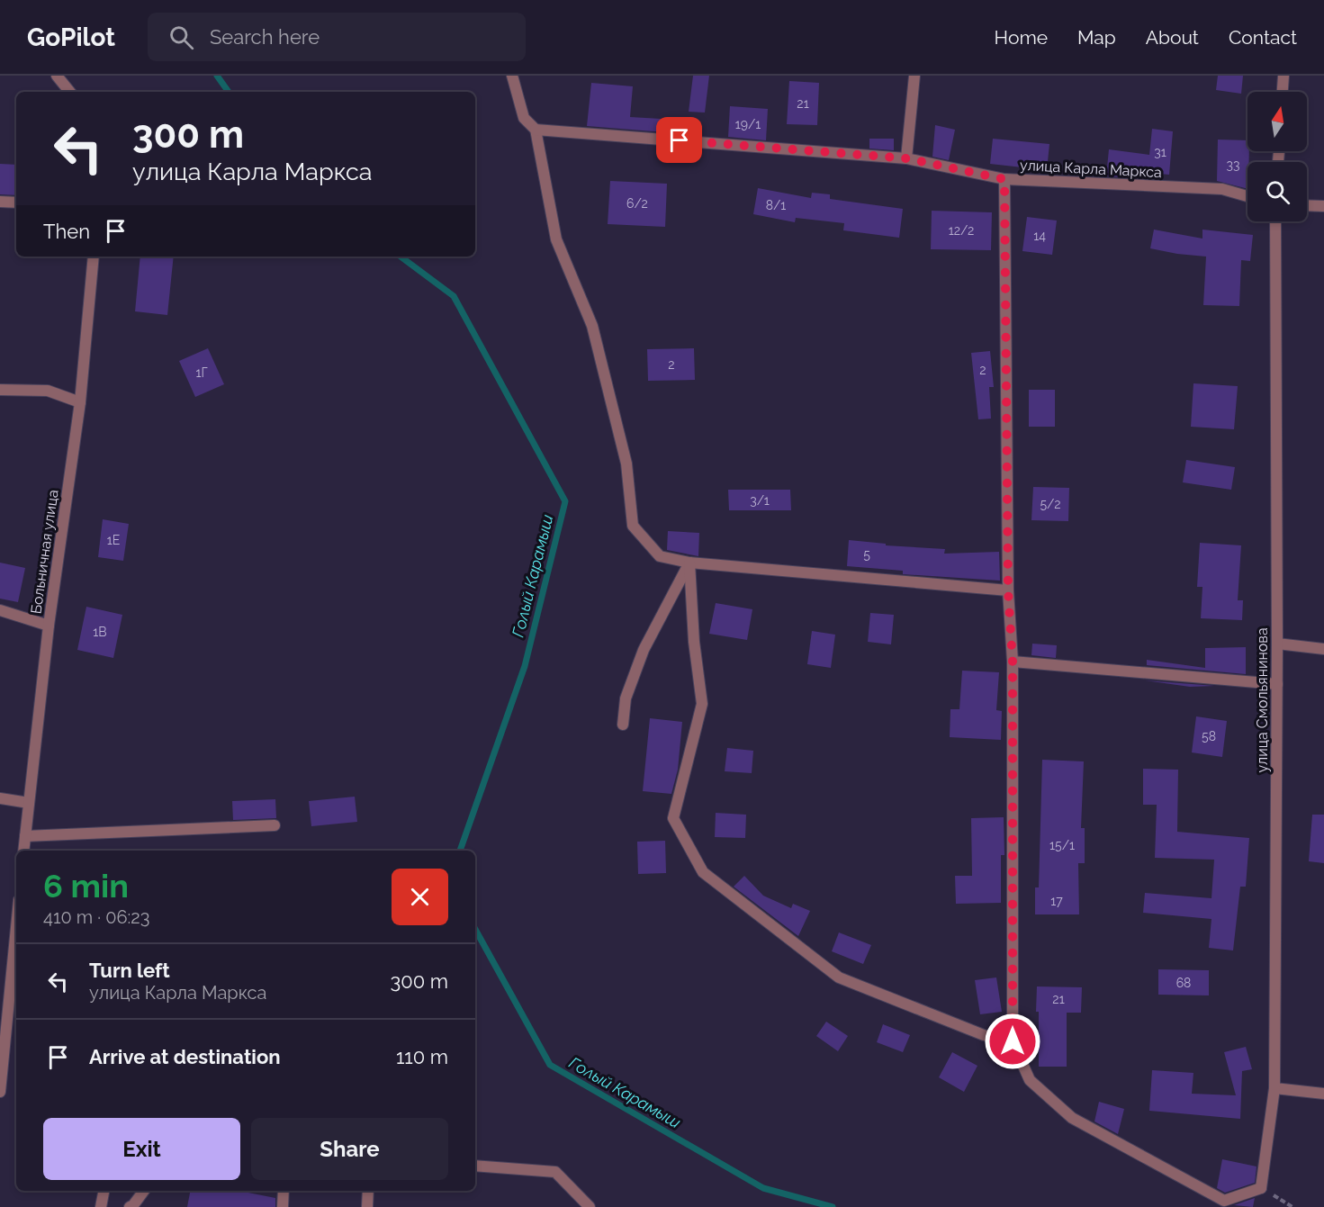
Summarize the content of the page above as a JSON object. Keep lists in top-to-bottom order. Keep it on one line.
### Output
{"streets":{"street":["улица Карла Маркса","Больничная улица","улица Смольянинова"]},"water":["Голый Карамыш"],"house_numbers":["21","19/1","31","33","6/2","8/1","12/2","14","2","2","1Г","3/1","5/2","1Е","5","1В","58","15/1","17","68","21"],"north":"top","page":{"header":"GoPilot","search":"Search here","nav":["Home","Map","About","Contact"],"turn":["300 m","улица Карла Маркса"],"then":"Then","heading":["6 min","410 m · 06:23"],"list":[{"name":"Turn left","note":"улица Карла Маркса","value":"300 m"},{"name":"Arrive at destination","value":"110 m"}],"buttons":["Exit","Share"]}}
